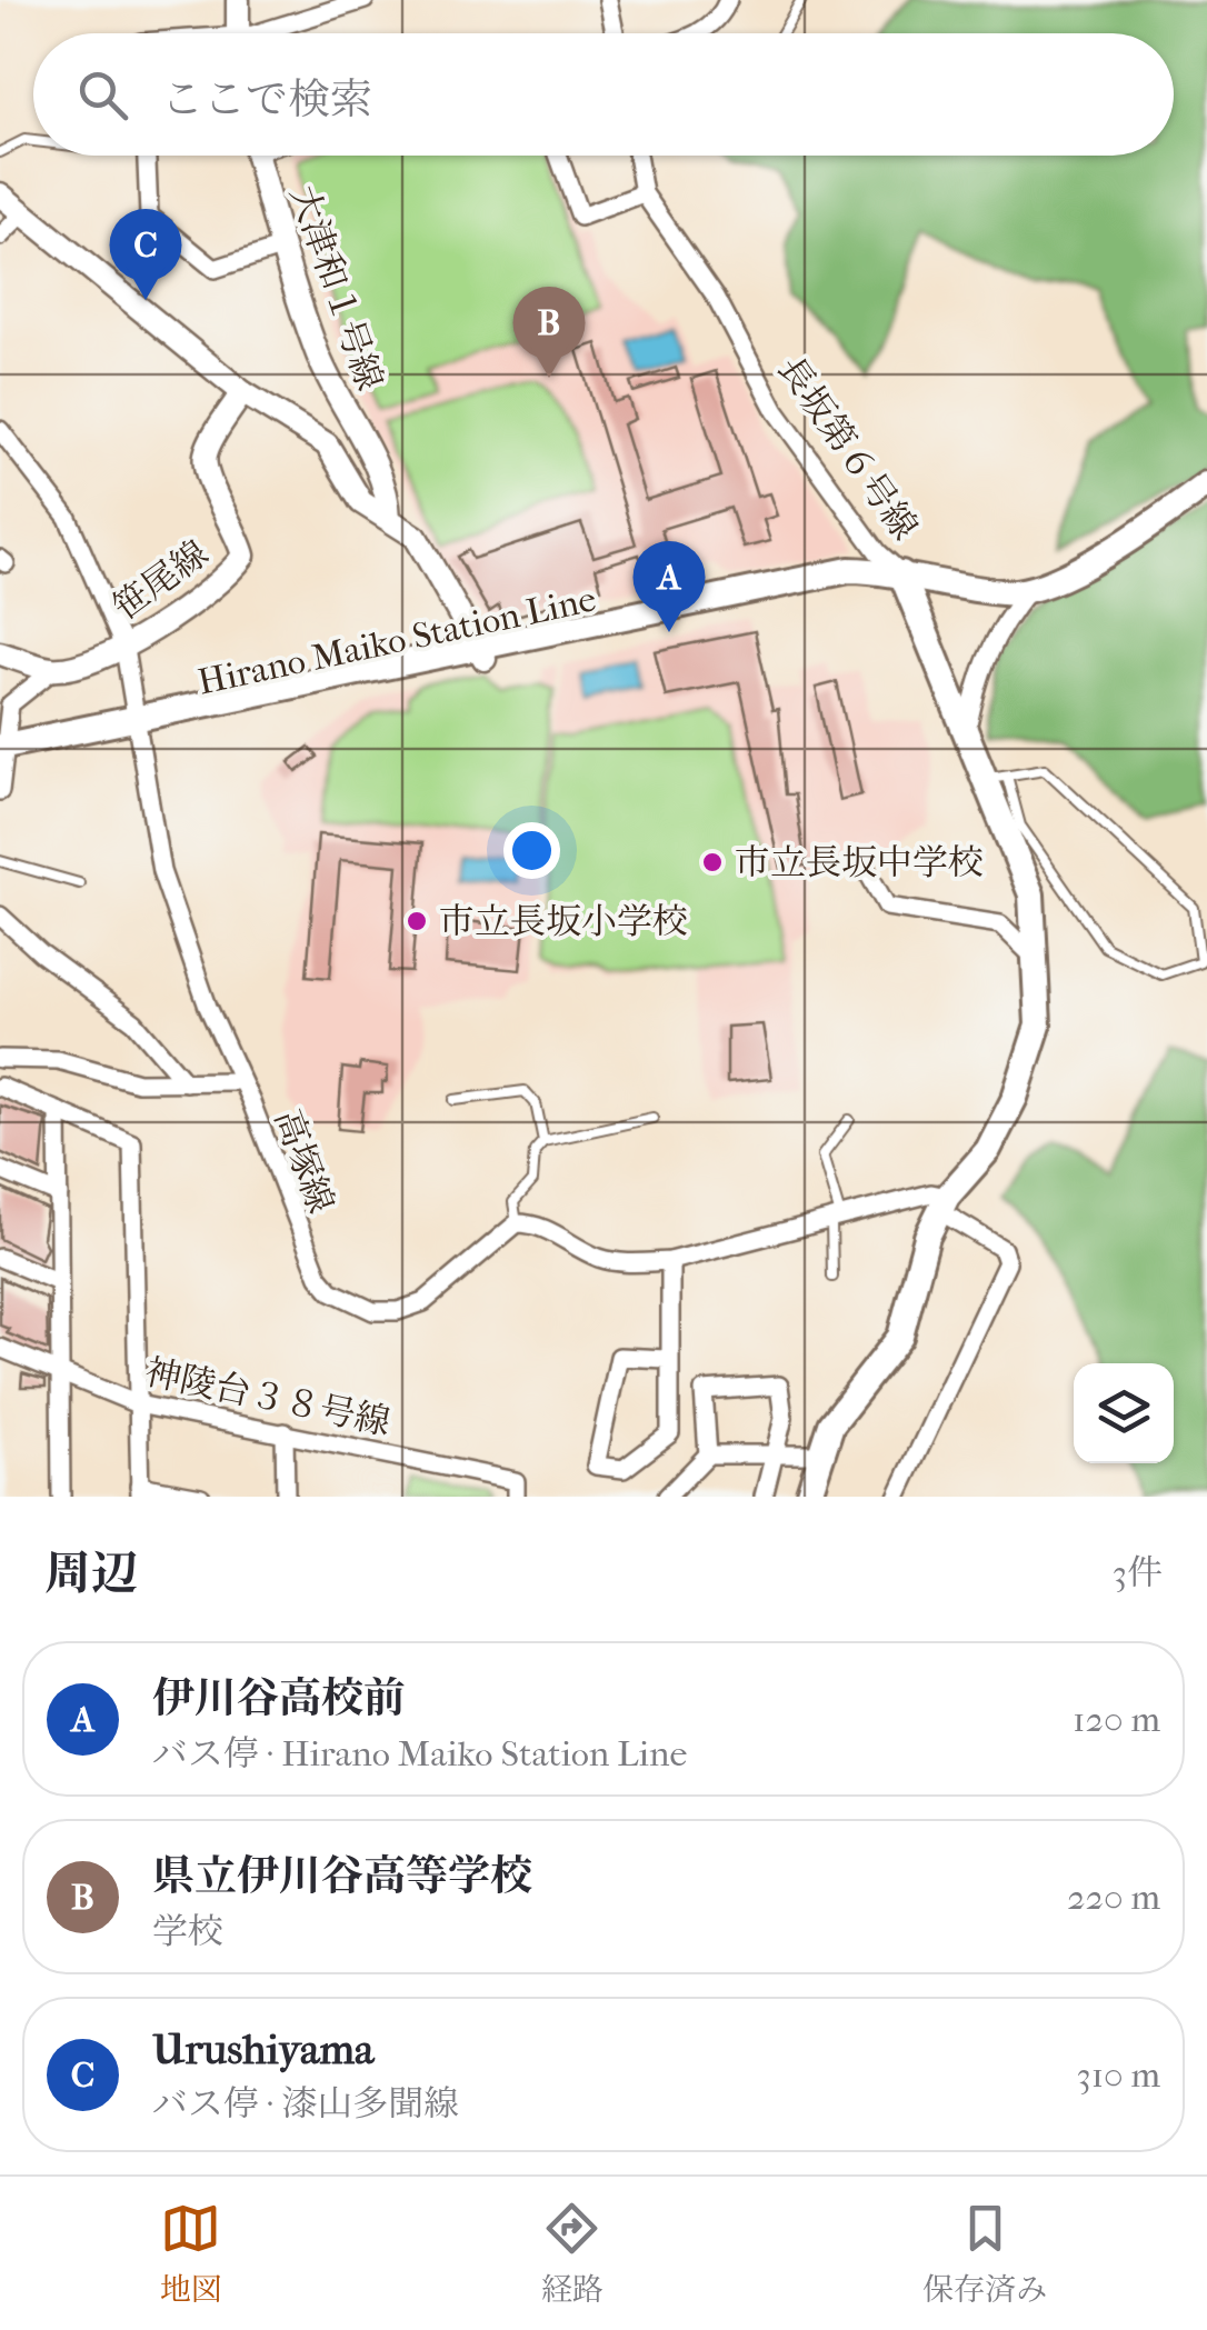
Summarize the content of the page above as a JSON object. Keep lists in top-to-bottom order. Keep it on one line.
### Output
{"streets":{"main road":["Hirano Maiko Station Line"],"street":["大津和１号線","長坂第６号線","笹尾線","高塚線","神陵台３８号線"]},"crossings":[["長坂第６号線","Hirano Maiko Station Line"],["笹尾線","高塚線"],["Hirano Maiko Station Line","高塚線"]],"places":["市立長坂中学校","市立長坂小学校"],"page":{"search":"ここで検索","pins":["C","B","A"],"heading":["周辺","3件"],"list":[{"mark":"A","name":"伊川谷高校前","note":"バス停 · Hirano Maiko Station Line","value":"120 m"},{"mark":"B","name":"県立伊川谷高等学校","note":"学校","value":"220 m"},{"mark":"C","name":"Urushiyama","note":"バス停 · 漆山多聞線","value":"310 m"}],"nav":["地図","経路","保存済み"]}}
